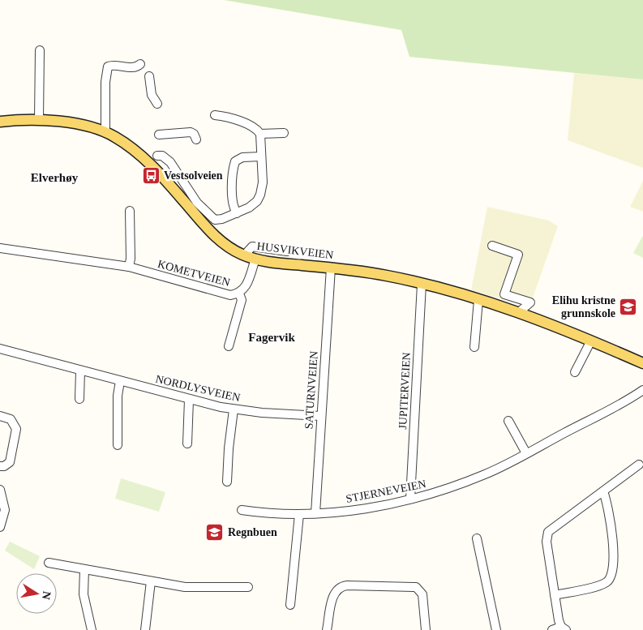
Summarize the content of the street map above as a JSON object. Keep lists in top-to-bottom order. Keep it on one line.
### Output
{"streets":{"main road":["HUSVIKVEIEN"],"street":["KOMETVEIEN","NORDLYSVEIEN","SATURNVEIEN","JUPITERVEIEN","STJERNEVEIEN"]},"crossings":[["HUSVIKVEIEN","KOMETVEIEN"],["HUSVIKVEIEN","SATURNVEIEN"],["HUSVIKVEIEN","JUPITERVEIEN"],["NORDLYSVEIEN","SATURNVEIEN"],["SATURNVEIEN","STJERNEVEIEN"],["JUPITERVEIEN","STJERNEVEIEN"]],"districts":["Elverhøy","Fagervik"],"places":{"bus stop":["Vestsolveien"],"school or university":["Elihu kristne grunnskole","Regnbuen"]},"north":"right"}
